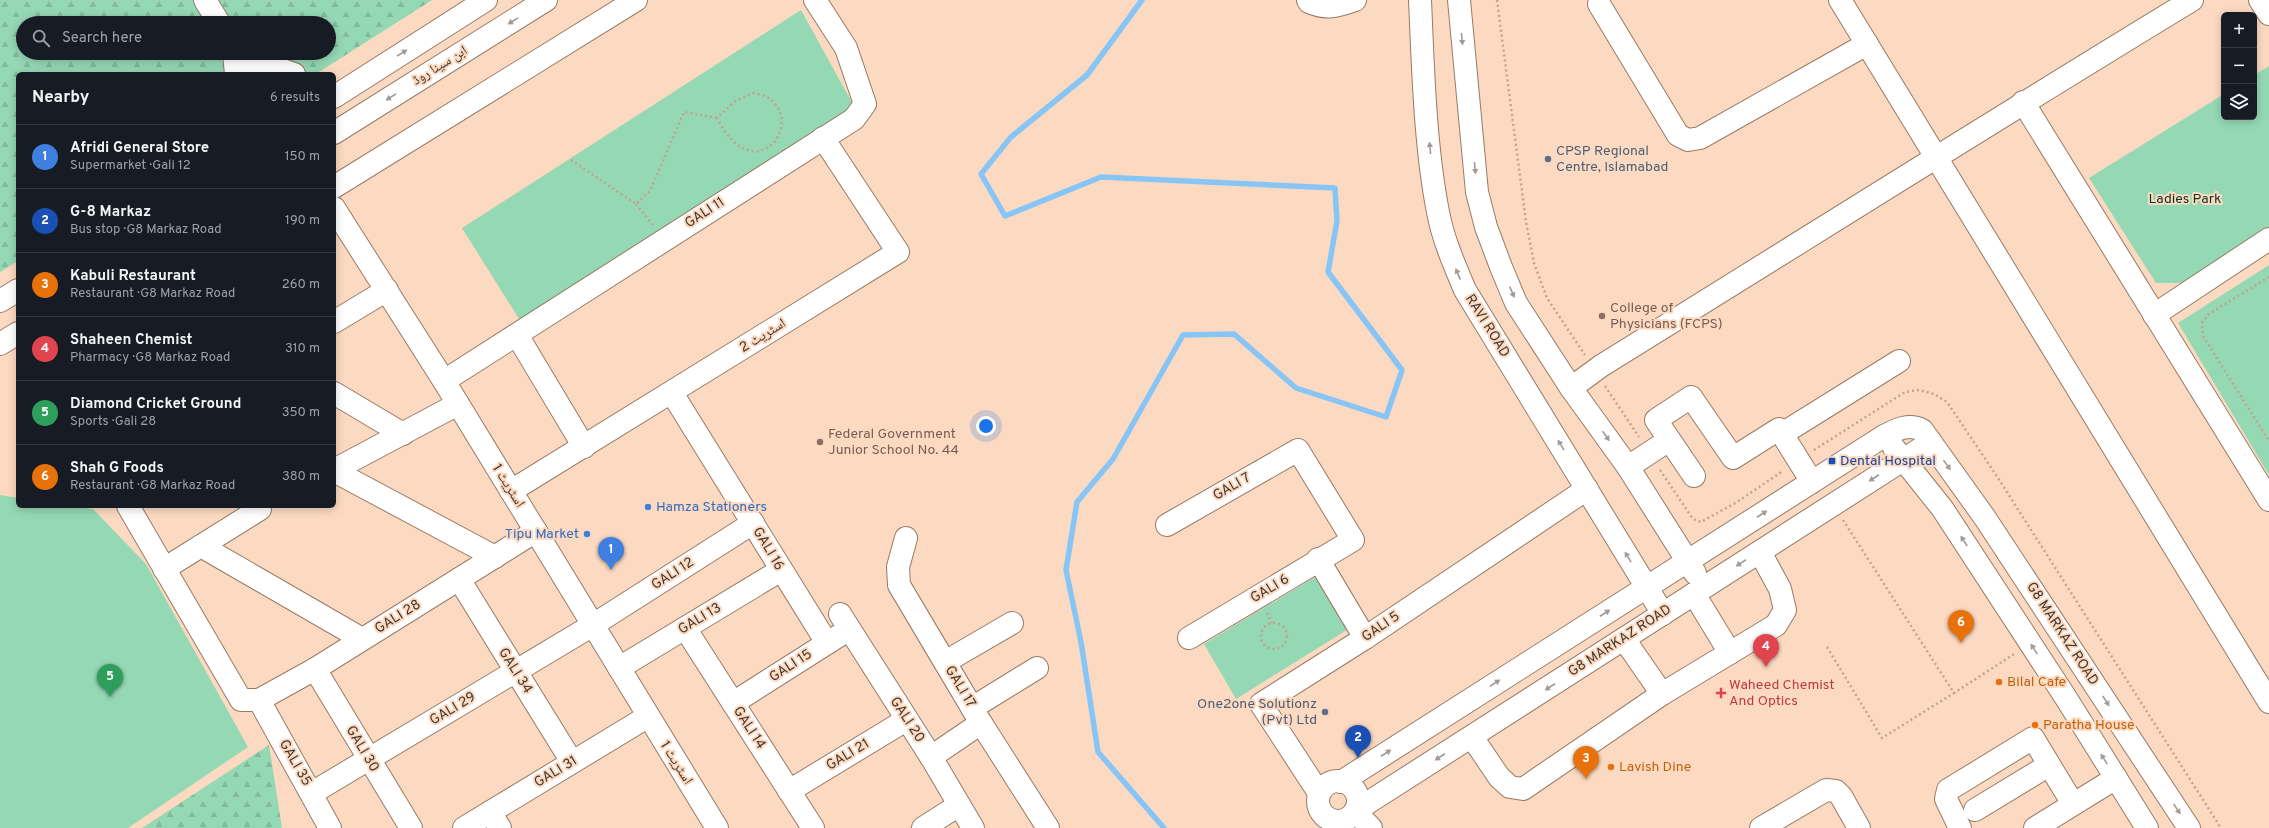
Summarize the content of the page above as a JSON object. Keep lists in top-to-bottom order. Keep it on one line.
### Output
{"streets":{"street":["ابن سینا روڈ","GALI 11","RAVI ROAD","اسٹریٹ 2","اسٹریٹ 1","GALI 7","GALI 16","GALI 12","GALI 6","GALI 28","GALI 13","GALI 5","G8 MARKAZ ROAD","GALI 15","GALI 34","GALI 17","GALI 29","GALI 20","GALI 14","GALI 30","GALI 21","GALI 35","GALI 31"]},"crossings":[["GALI 11","اسٹریٹ 2"],["GALI 11","اسٹریٹ 1"],["RAVI ROAD","GALI 5"],["RAVI ROAD","G8 MARKAZ ROAD"],["اسٹریٹ 2","اسٹریٹ 1"],["اسٹریٹ 2","GALI 16"],["اسٹریٹ 1","GALI 12"],["اسٹریٹ 1","GALI 28"],["اسٹریٹ 1","GALI 13"],["اسٹریٹ 1","GALI 29"],["اسٹریٹ 1","GALI 31"],["GALI 7","GALI 6"],["GALI 16","GALI 12"],["GALI 16","GALI 13"],["GALI 16","GALI 15"],["GALI 12","GALI 29"],["GALI 28","GALI 34"],["GALI 28","GALI 30"],["GALI 28","GALI 35"],["GALI 13","GALI 14"],["GALI 5","G8 MARKAZ ROAD"],["GALI 15","GALI 20"],["GALI 15","GALI 14"],["GALI 34","GALI 29"],["GALI 34","GALI 31"],["GALI 29","GALI 30"],["GALI 29","GALI 35"],["GALI 20","GALI 21"],["GALI 14","GALI 21"]],"parks":["Ladies Park"],"places":{"other":["CPSP Regional Centre, Islamabad","College of Physicians (FCPS)","Federal Government Junior School No. 44","Hamza Stationers","Tipu Market","Bilal Cafe","One2one Solutionz (Pvt) Ltd","Paratha House","Lavish Dine"],"transit":["Dental Hospital"],"health":["Waheed Chemist And Optics"]},"page":{"map_buttons":["+","−"],"search":"Search here","heading":["Nearby","6 results"],"list":[{"mark":"1","name":"Afridi General Store","note":"Supermarket · Gali 12","value":"150 m"},{"mark":"2","name":"G-8 Markaz","note":"Bus stop · G8 Markaz Road","value":"190 m"},{"mark":"3","name":"Kabuli Restaurant","note":"Restaurant · G8 Markaz Road","value":"260 m"},{"mark":"4","name":"Shaheen Chemist","note":"Pharmacy · G8 Markaz Road","value":"310 m"},{"mark":"5","name":"Diamond Cricket Ground","note":"Sports · Gali 28","value":"350 m"},{"mark":"6","name":"Shah G Foods","note":"Restaurant · G8 Markaz Road","value":"380 m"}],"pins":["1","6","4","5","2","3"]}}
